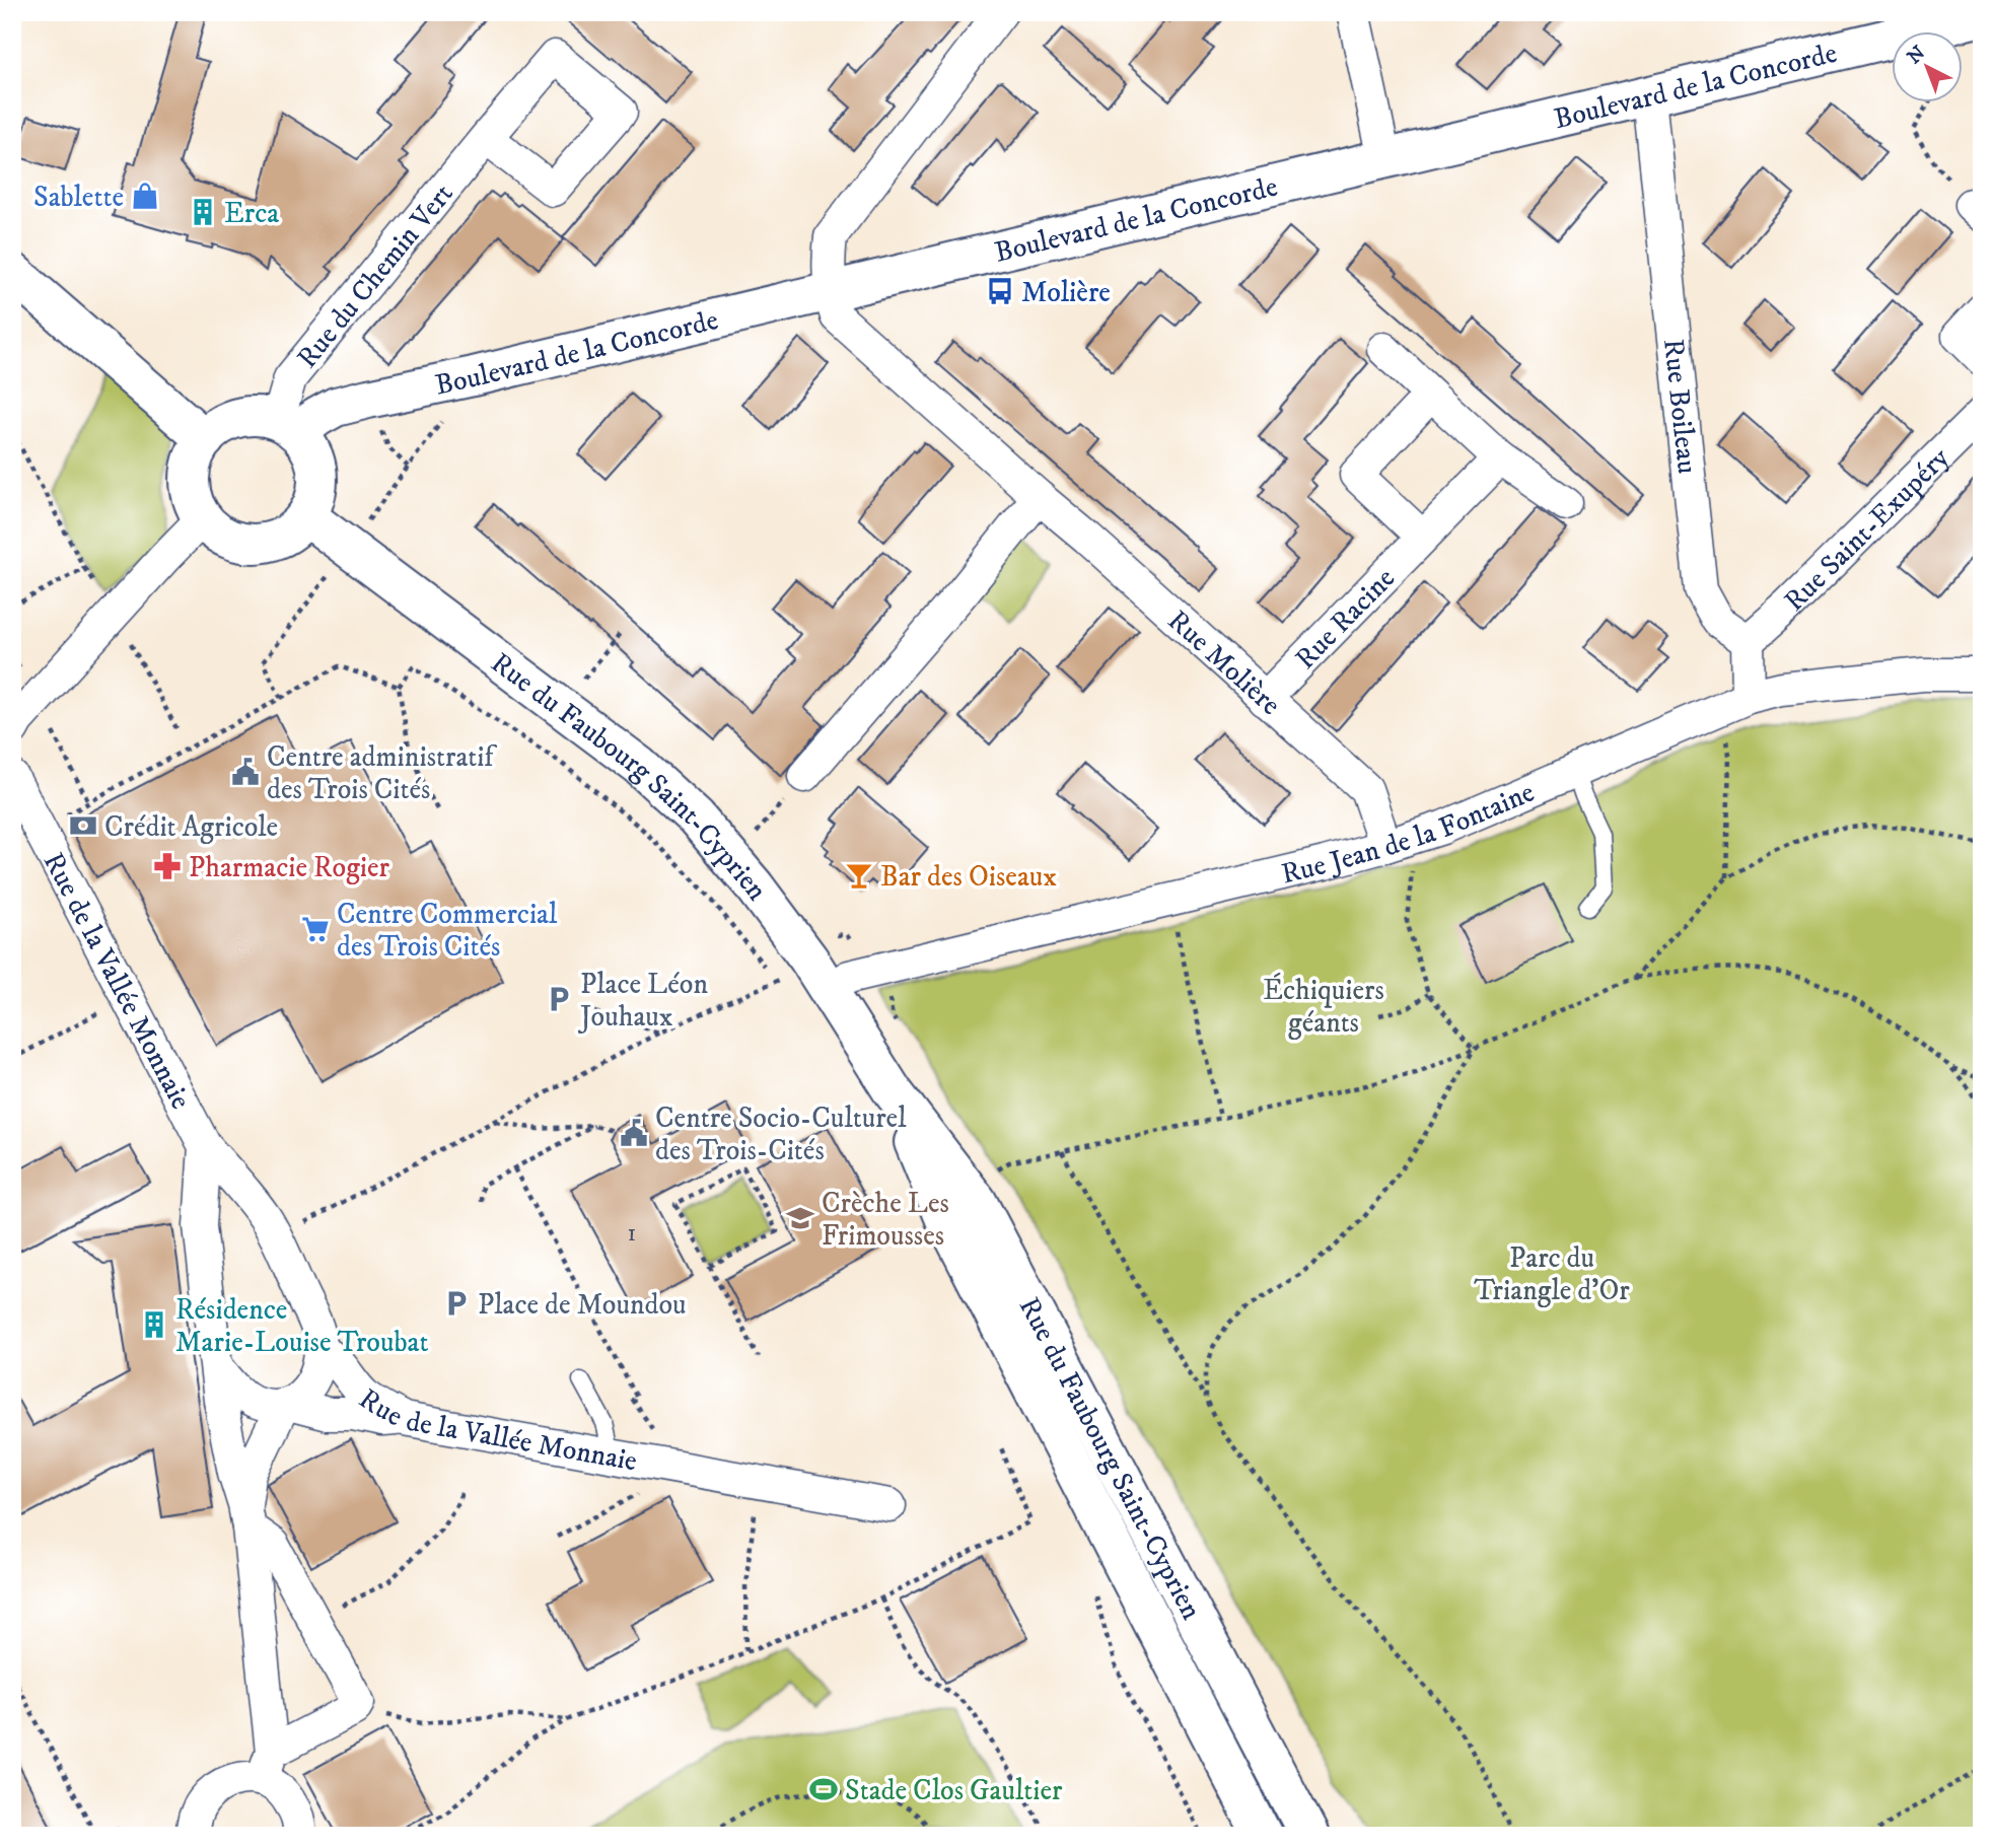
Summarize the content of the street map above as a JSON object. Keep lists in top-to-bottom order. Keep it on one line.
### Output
{"streets":{"street":["Boulevard de la Concorde","Rue du Chemin Vert","Rue Boileau","Rue Saint-Exupéry","Rue Racine","Rue Molière","Rue du Faubourg Saint-Cyprien","Rue Jean de la Fontaine","Rue de la Vallée Monnaie"]},"crossings":[["Boulevard de la Concorde","Rue du Chemin Vert"],["Boulevard de la Concorde","Rue Boileau"],["Boulevard de la Concorde","Rue Molière"],["Boulevard de la Concorde","Rue du Faubourg Saint-Cyprien"],["Rue du Chemin Vert","Rue du Faubourg Saint-Cyprien"],["Rue Boileau","Rue Saint-Exupéry"],["Rue Racine","Rue Molière"],["Rue Molière","Rue Jean de la Fontaine"],["Rue du Faubourg Saint-Cyprien","Rue Jean de la Fontaine"]],"parks":["Échiquiers géants","Parc du Triangle d'Or"],"places":{"shop":["Sablette"],"building":["Erca","Résidence Marie-Louise Troubat"],"bus stop":["Molière"],"public building":["Centre administratif des Trois Cités","Centre Socio-Culturel des Trois-Cités"],"bank":["Crédit Agricole"],"pharmacy":["Pharmacie Rogier"],"bar":["Bar des Oiseaux"],"supermarket":["Centre Commercial des Trois Cités"],"parking":["Place Léon Jouhaux","Place de Moundou"],"school or university":["Crèche Les Frimousses"],"sports":["Stade Clos Gaultier"]},"house_numbers":["1"],"north":"top left"}
